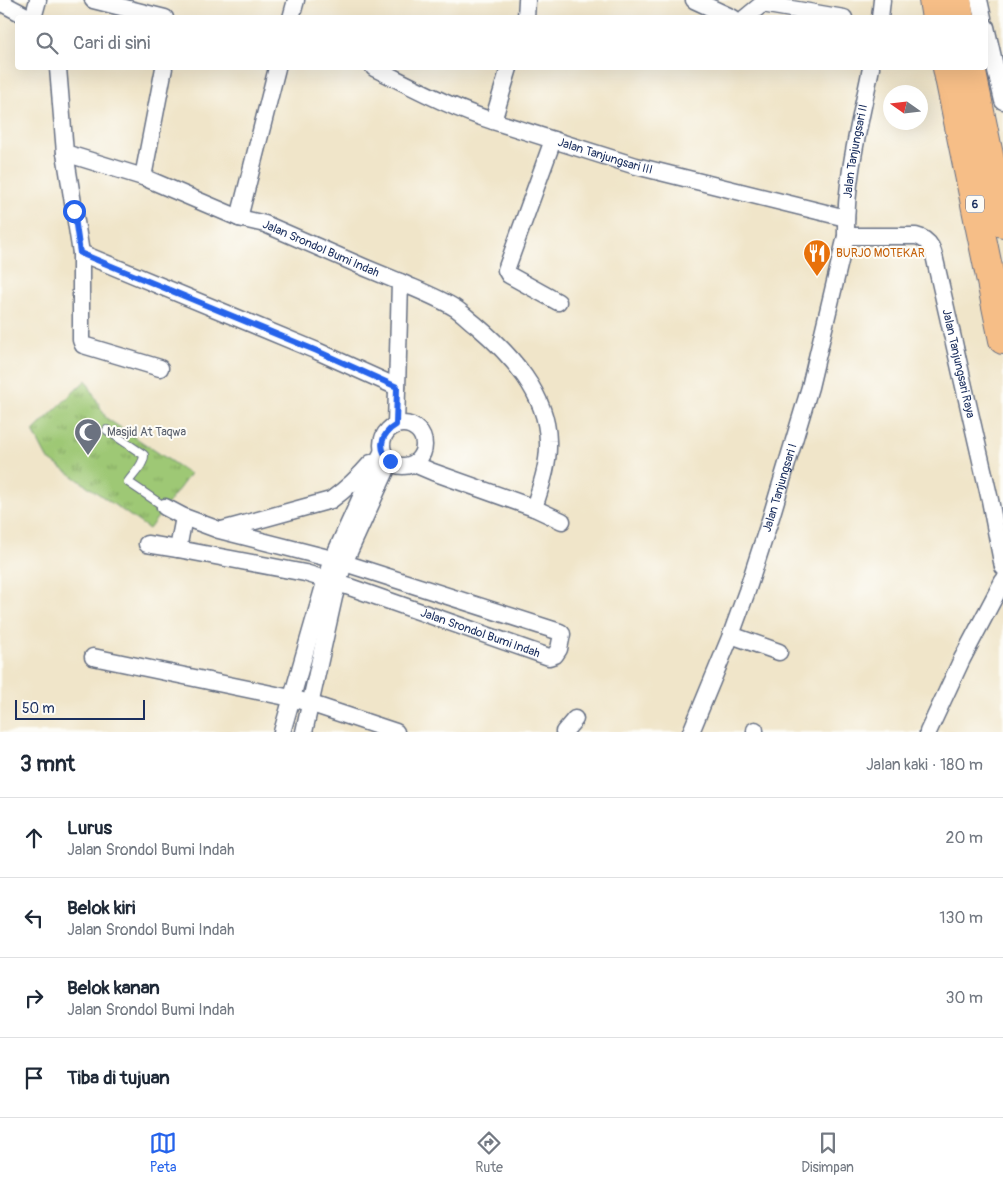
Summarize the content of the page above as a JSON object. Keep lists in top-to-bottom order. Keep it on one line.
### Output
{"streets":{"highway":["6"],"street":["Jalan Tanjungsari II","Jalan Tanjungsari III","Jalan Srondol Bumi Indah","Jalan Tanjungsari Raya","Jalan Tanjungsari I"]},"crossings":[["Jalan Tanjungsari II","Jalan Tanjungsari III"],["Jalan Tanjungsari II","Jalan Tanjungsari Raya"],["Jalan Tanjungsari II","Jalan Tanjungsari I"],["Jalan Tanjungsari Raya","Jalan Tanjungsari I"]],"places":{"restaurant":["BURJO MOTEKAR"],"mosque":["Masjid At Taqwa"]},"scale_bar":"50 m","north":"left","page":{"search":"Cari di sini","scale":"50 m","heading":["3 mnt","Jalan kaki · 180 m"],"list":[["Lurus","Jalan Srondol Bumi Indah","20 m"],["Belok kiri","Jalan Srondol Bumi Indah","130 m"],["Belok kanan","Jalan Srondol Bumi Indah","30 m"],"Tiba di tujuan"],"nav":["Peta","Rute","Disimpan"]}}
